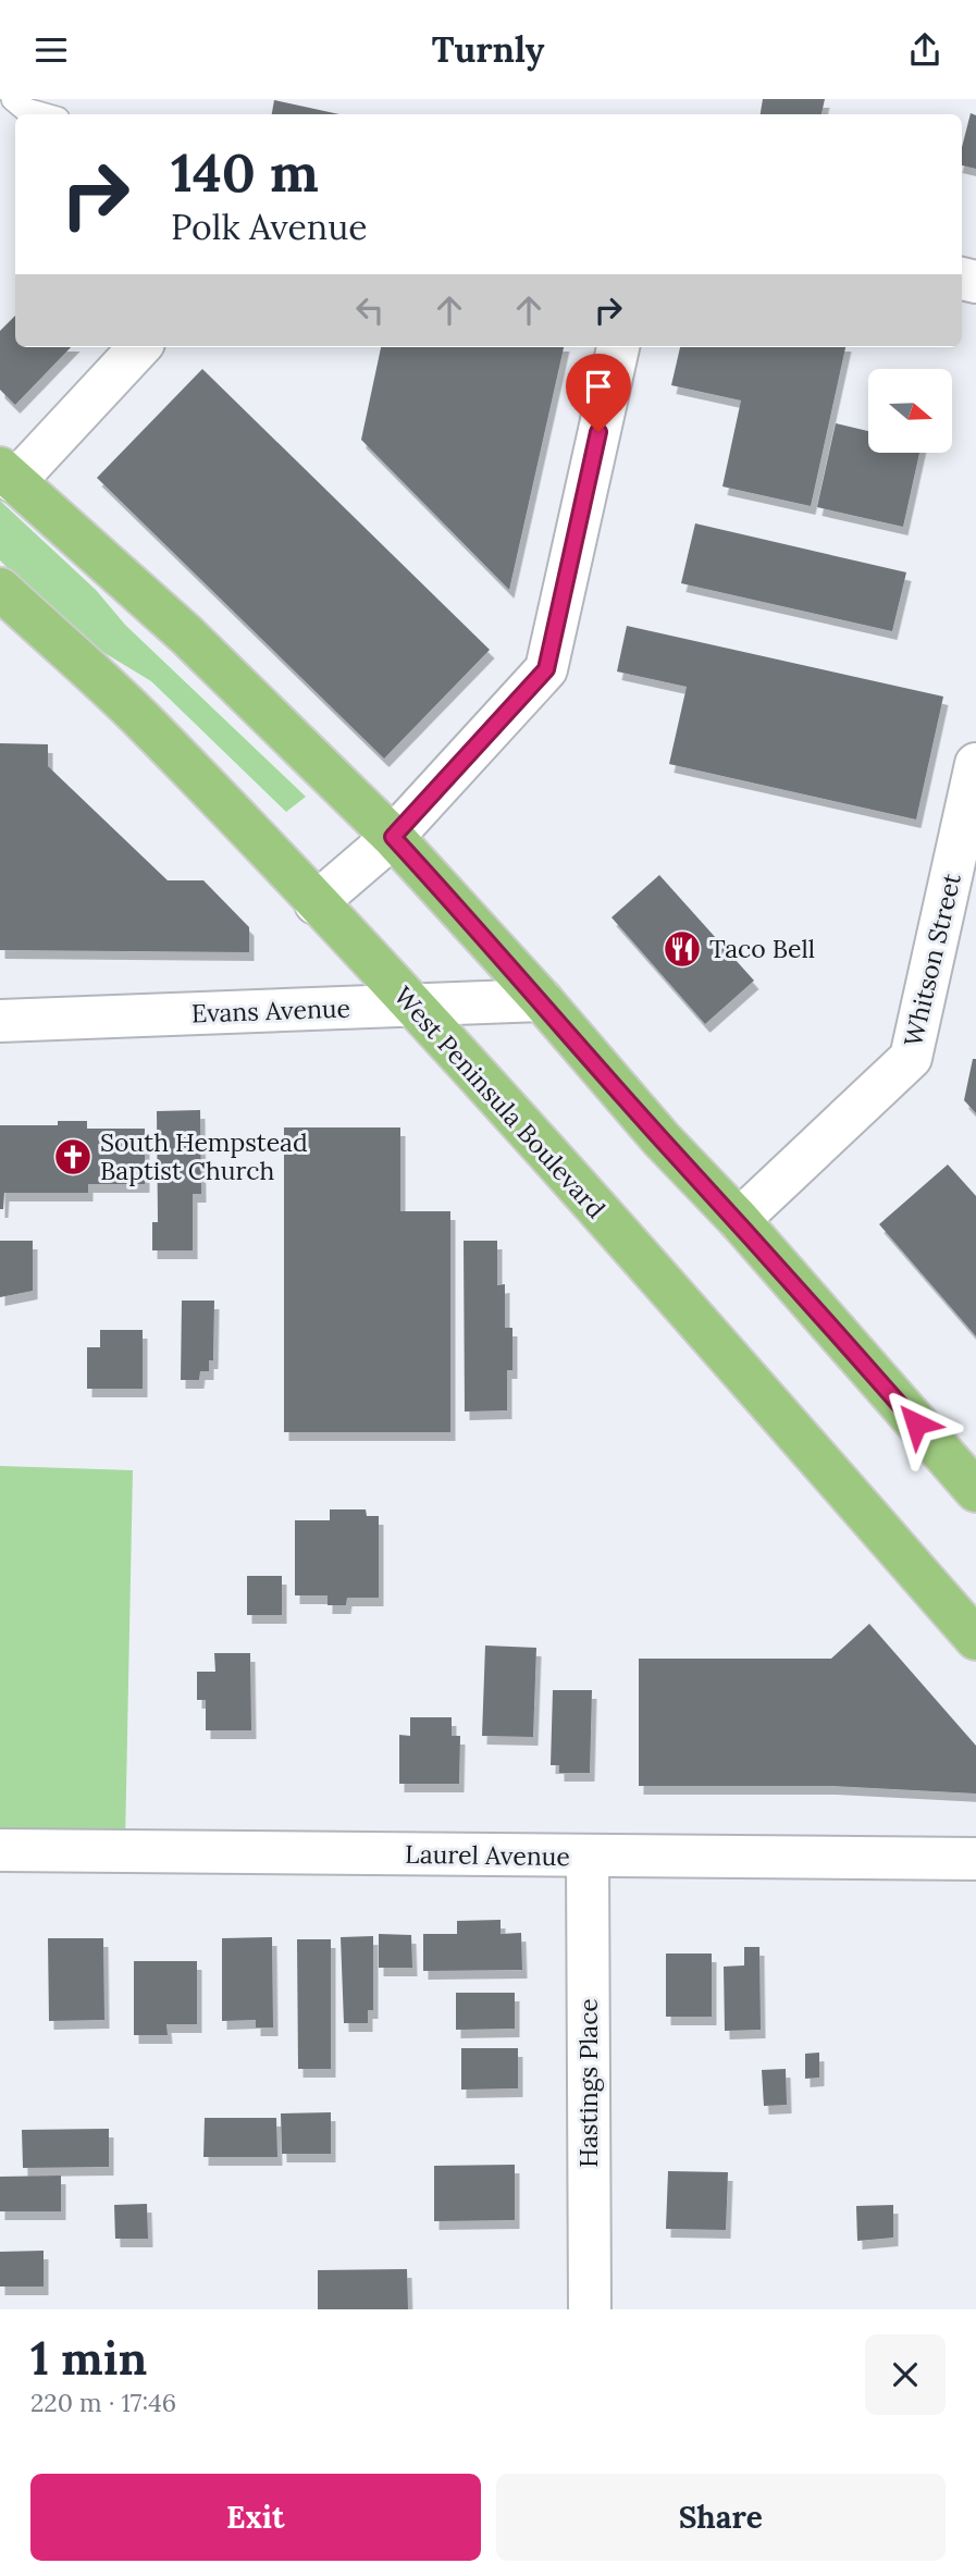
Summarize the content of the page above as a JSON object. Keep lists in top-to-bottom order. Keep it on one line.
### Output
{"streets":{"main road":["West Peninsula Boulevard"],"street":["Whitson Street","Evans Avenue","Laurel Avenue","Hastings Place"]},"crossings":[["Evans Avenue","West Peninsula Boulevard"],["Laurel Avenue","Hastings Place"]],"places":{"restaurant":["Taco Bell"],"church":["South Hempstead Baptist Church"]},"north":"right","page":{"header":"Turnly","turn":["140 m","Polk Avenue"],"heading":["1 min","220 m · 17:46"],"buttons":["Exit","Share"]}}
